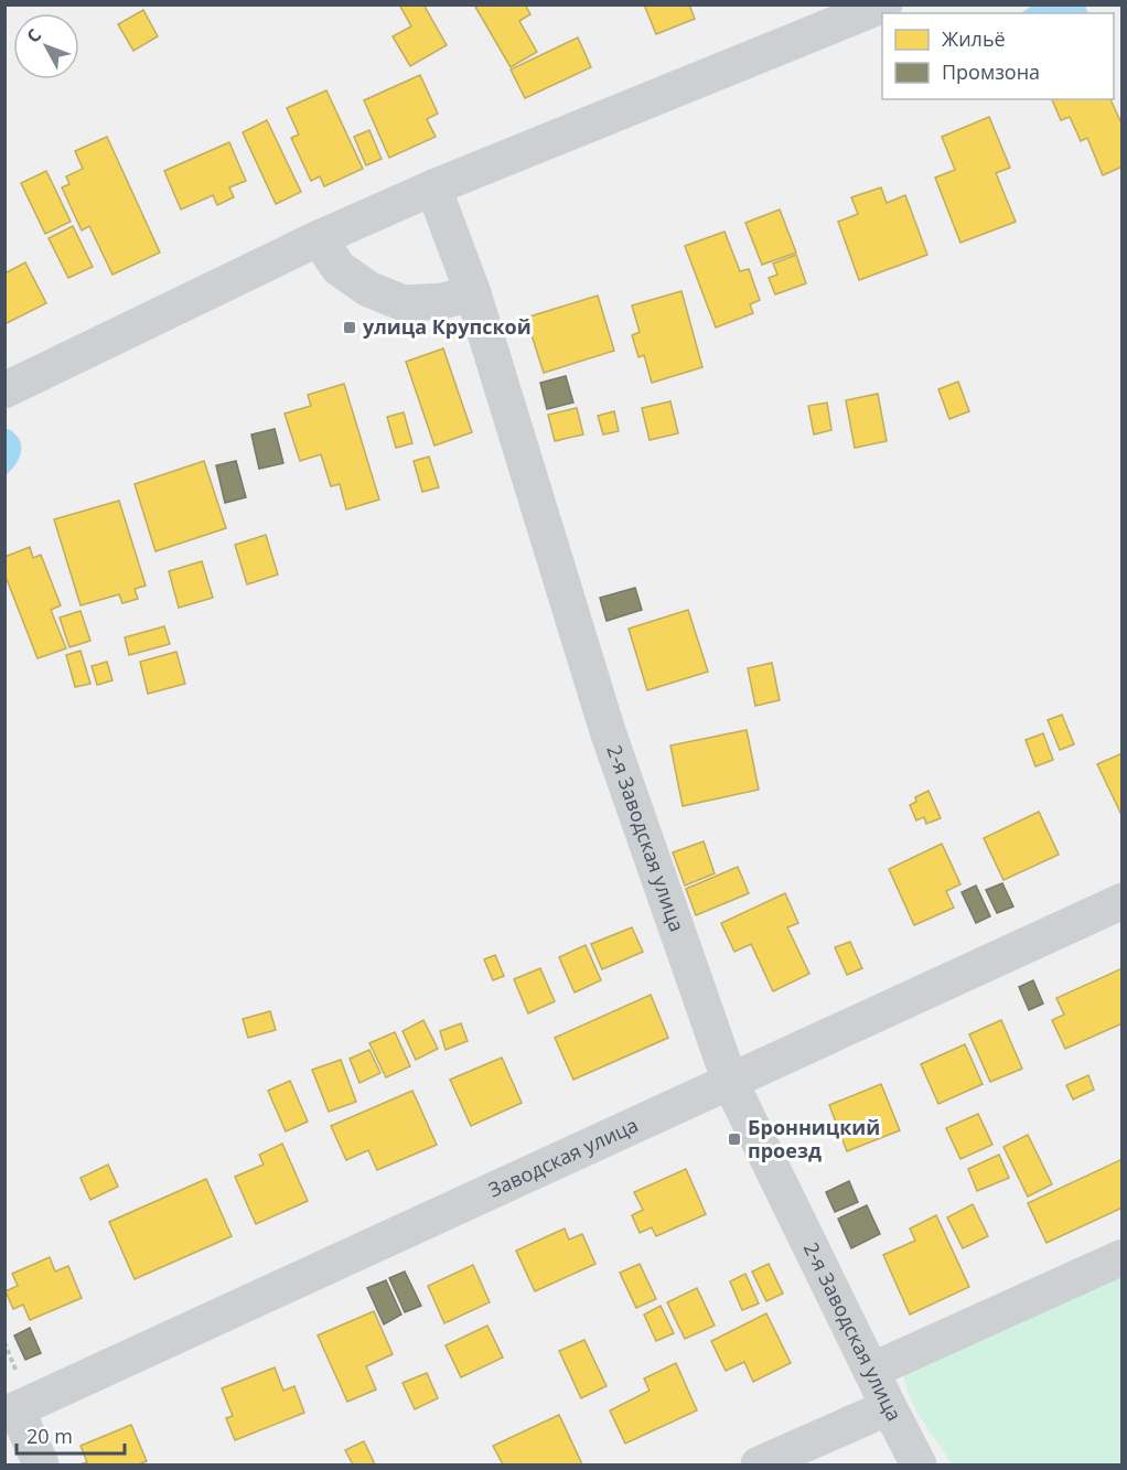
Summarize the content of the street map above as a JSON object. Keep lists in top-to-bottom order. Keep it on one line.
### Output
{"streets":{"street":["2-я Заводская улица","Заводская улица"]},"crossings":[["2-я Заводская улица","Заводская улица"]],"places":{"transit":["улица Крупской","Бронницкий проезд"]},"legend":["Жильё","Промзона"],"scale_bar":"20 m","north":"top left"}
